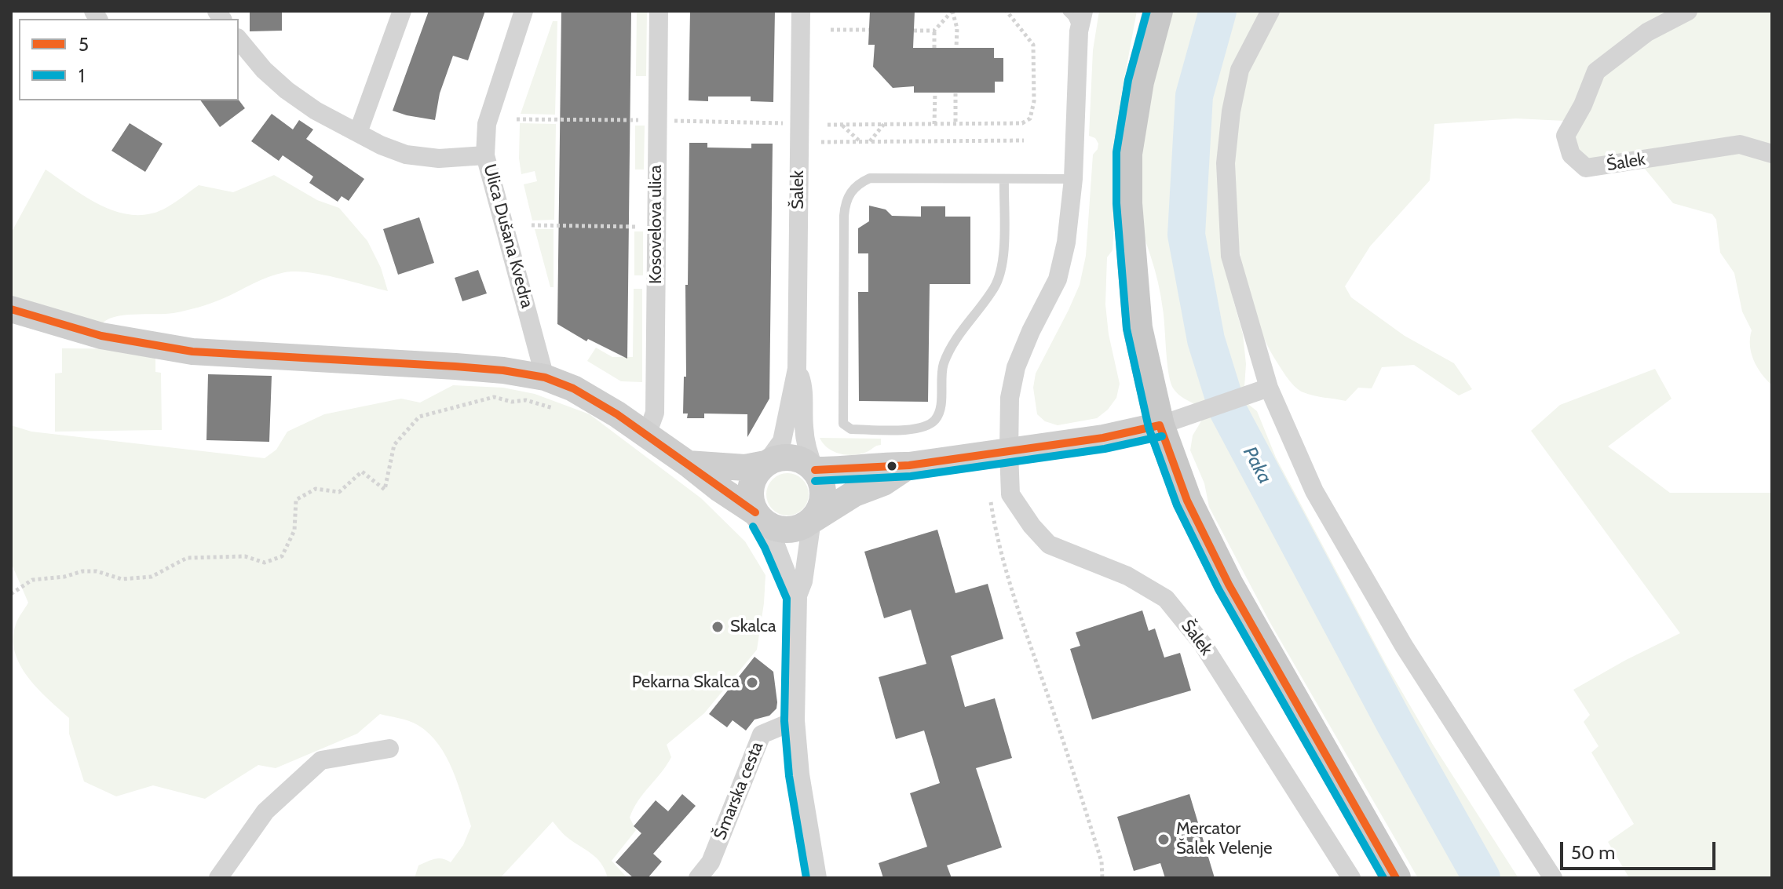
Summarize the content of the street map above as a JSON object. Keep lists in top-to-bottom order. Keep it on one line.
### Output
{"streets":{"street":["Šalek","Kosovelova ulica","Ulica Dušana Kvedra","Šmarska cesta"]},"water":["Paka"],"places":["Skalca","Pekarna Skalca","Mercator Šalek Velenje"],"lines":["transit line 1","transit line 5"],"legend":["5","1"],"scale_bar":"50 m"}
